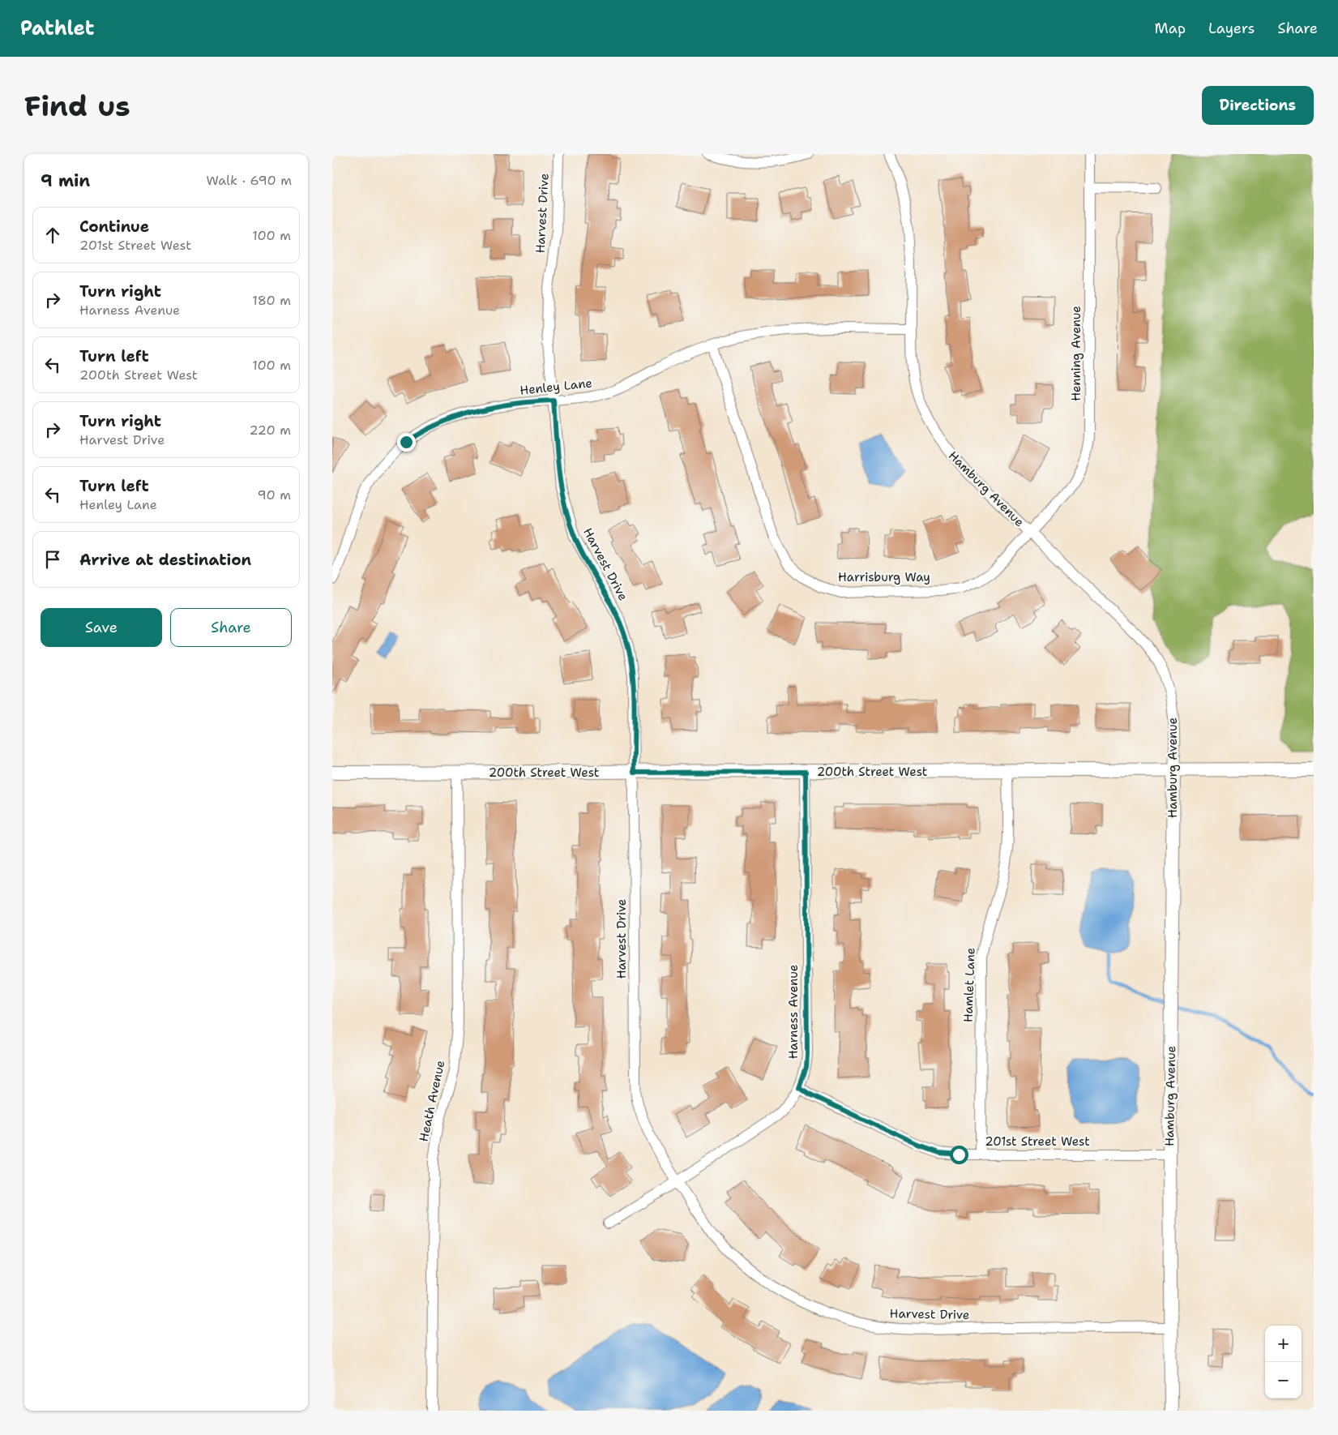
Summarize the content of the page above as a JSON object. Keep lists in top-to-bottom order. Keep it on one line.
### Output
{"streets":{"street":["Harvest Drive","Henning Avenue","Henley Lane","Hamburg Avenue","Harrisburg Way","200th Street West","Hamlet Lane","Harness Avenue","Heath Avenue","201st Street West"]},"crossings":[["Harvest Drive","Henley Lane"],["Harvest Drive","Hamburg Avenue"],["Harvest Drive","200th Street West"],["Harvest Drive","Harness Avenue"],["Henning Avenue","Hamburg Avenue"],["Henning Avenue","Harrisburg Way"],["Henley Lane","Hamburg Avenue"],["Henley Lane","Harrisburg Way"],["Hamburg Avenue","Harrisburg Way"],["Hamburg Avenue","200th Street West"],["Hamburg Avenue","201st Street West"],["200th Street West","Hamlet Lane"],["200th Street West","Harness Avenue"],["200th Street West","Heath Avenue"],["Hamlet Lane","201st Street West"],["Harness Avenue","201st Street West"]],"page":{"header":"Pathlet","nav":["Map","Layers","Share"],"buttons":["Directions",["Save","Share"]],"title":"Find us","heading":["9 min","Walk · 690 m"],"list":[["Continue","201st Street West","100 m"],["Turn right","Harness Avenue","180 m"],["Turn left","200th Street West","100 m"],["Turn right","Harvest Drive","220 m"],["Turn left","Henley Lane","90 m"],"Arrive at destination"],"map_buttons":["+","−"]}}
